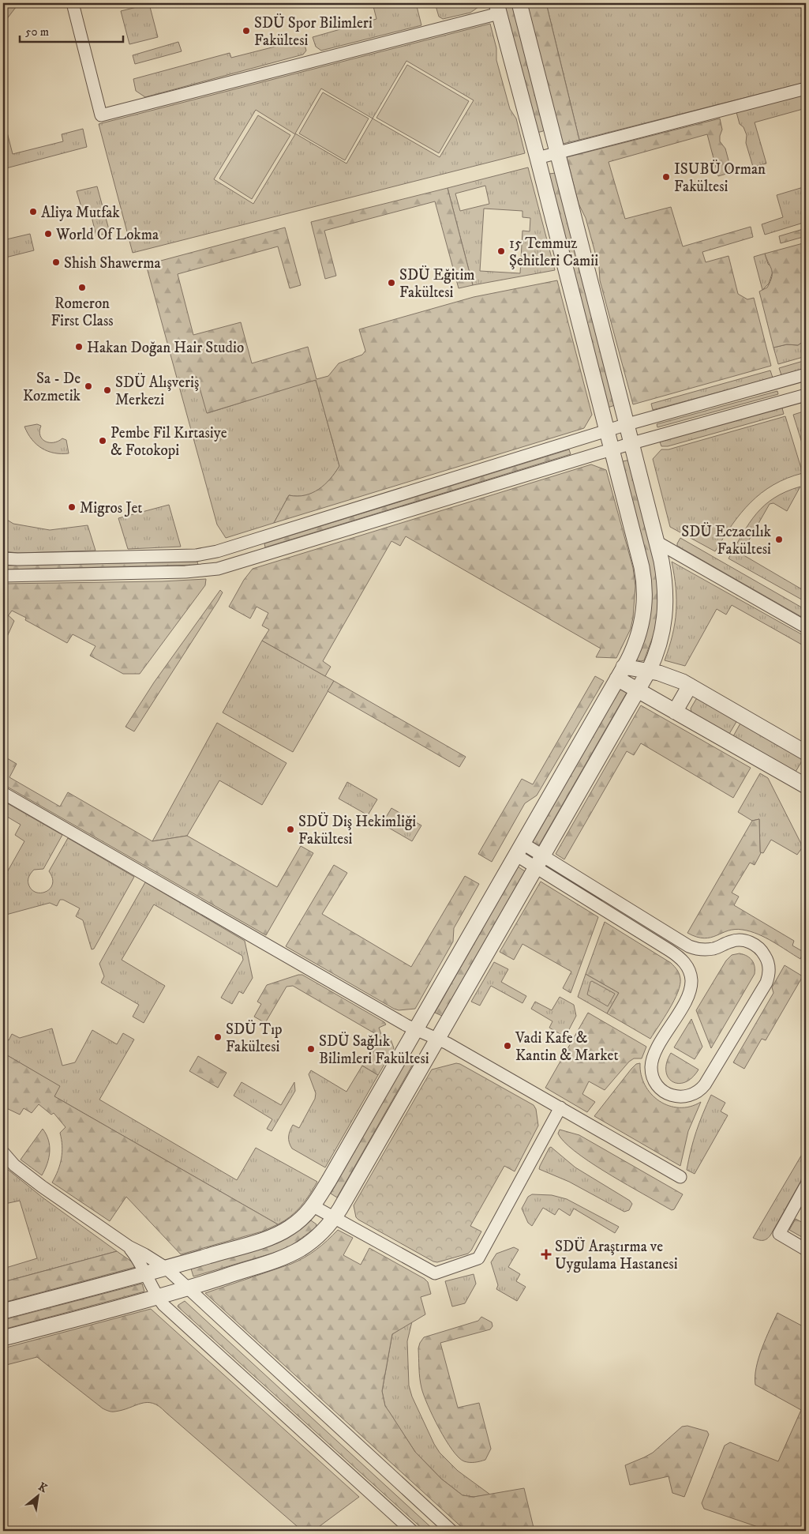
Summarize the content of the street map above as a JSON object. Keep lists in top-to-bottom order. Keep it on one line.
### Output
{"places":{"other":["SDÜ Spor Bilimleri Fakültesi","ISUBÜ Orman Fakültesi","Aliya Mutfak","World Of Lokma","15 Temmuz Şehitleri Camii","Shish Shawerma","SDÜ Eğitim Fakültesi","Romeron First Class","Hakan Doğan Hair Studio","Sa - De Kozmetik","SDÜ Alışveriş Merkezi","Pembe Fil Kırtasiye & Fotokopi","Migros Jet","SDÜ Eczacılık Fakültesi","SDÜ Diş Hekimliği Fakültesi","SDÜ Tıp Fakültesi","Vadi Kafe & Kantin & Market","SDÜ Sağlık Bilimleri Fakültesi"],"health":["SDÜ Araştırma ve Uygulama Hastanesi"]},"scale_bar":"50 m","north":"top right"}
